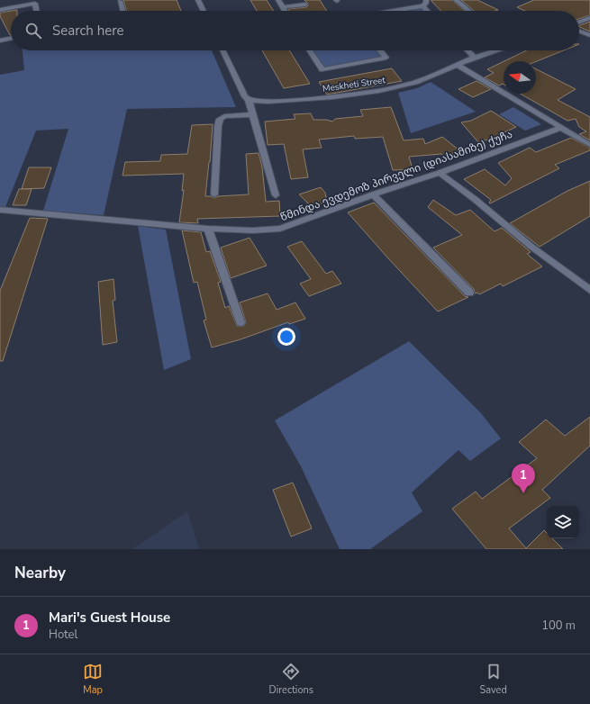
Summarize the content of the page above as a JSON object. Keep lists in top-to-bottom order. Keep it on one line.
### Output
{"streets":{"street":["Meskheti Street","წმინდა ევდემოზ პირველი (დიასამიზე) ქუჩა"]},"north":"left","page":{"search":"Search here","pins":"1","heading":"Nearby","list":[{"mark":"1","name":"Mari's Guest House","note":"Hotel","value":"100 m"}],"nav":["Map","Directions","Saved"]}}
